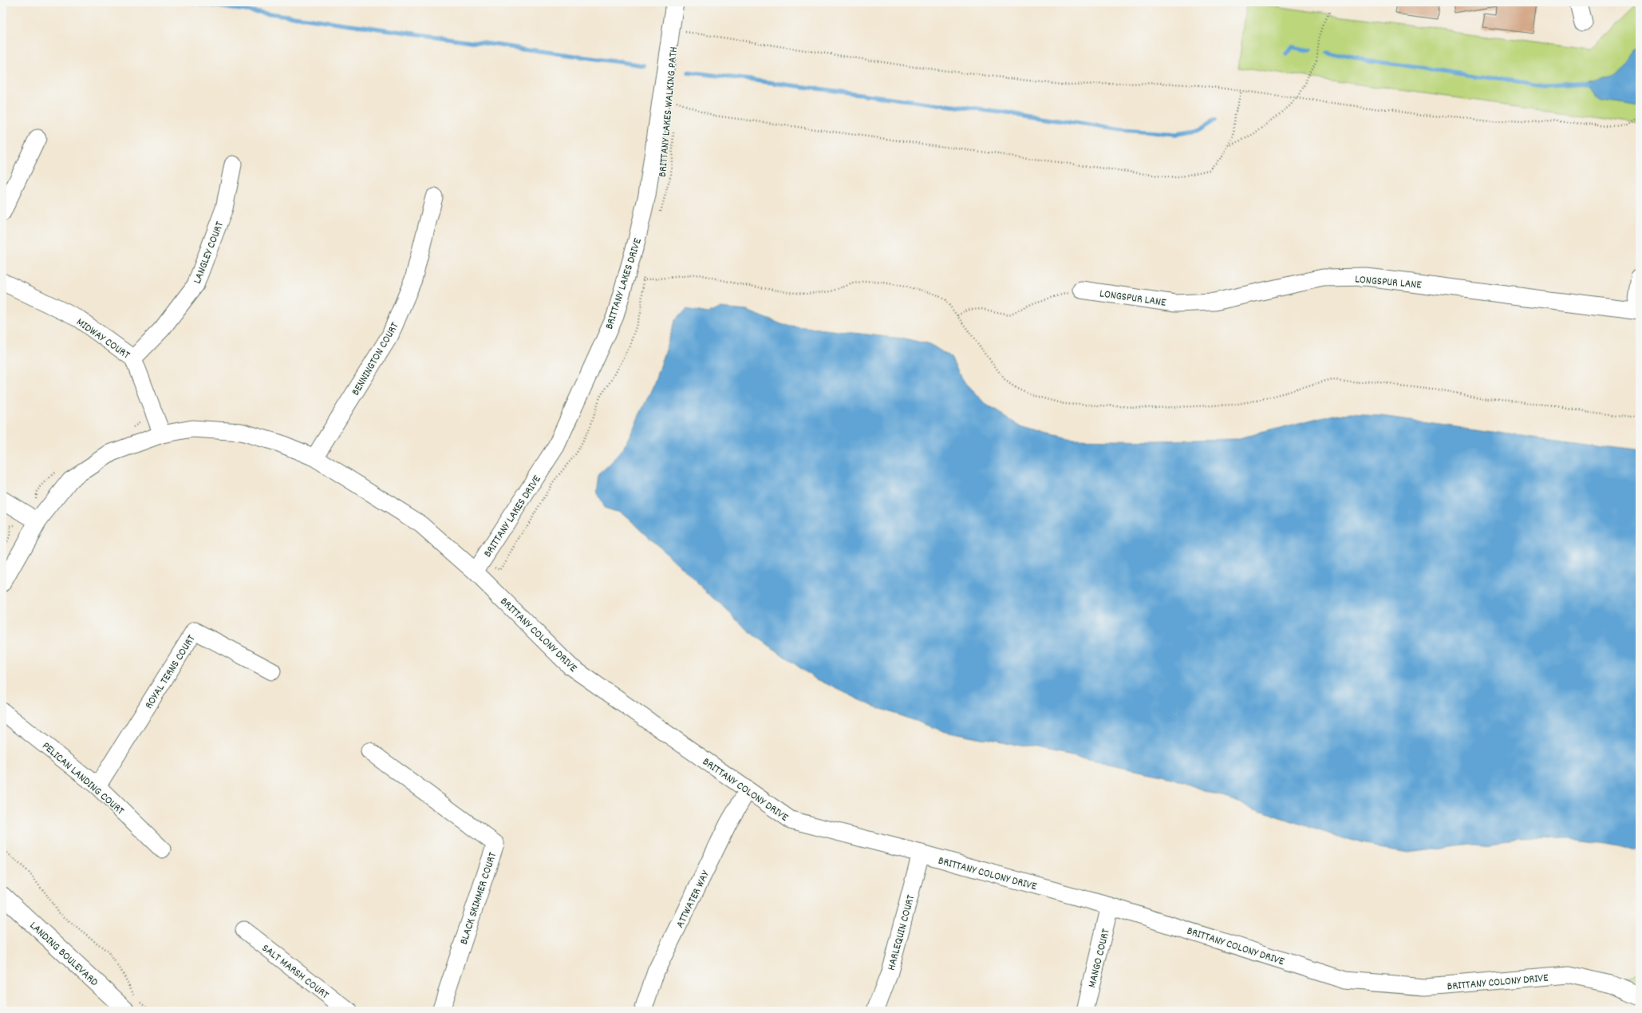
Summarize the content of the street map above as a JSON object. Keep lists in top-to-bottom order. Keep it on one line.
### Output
{"streets":{"street":["LANGLEY COURT","LONGSPUR LANE","BRITTANY LAKES DRIVE","MIDWAY COURT","BENNINGTON COURT","BRITTANY COLONY DRIVE","ROYAL TERNS COURT","PELICAN LANDING COURT","BLACK SKIMMER COURT","ATTWATER WAY","HARLEQUIN COURT","LANDING BOULEVARD","MANGO COURT","SALT MARSH COURT"],"path":["BRITTANY LAKES WALKING PATH"]},"crossings":[["LANGLEY COURT","MIDWAY COURT"],["BRITTANY LAKES DRIVE","BRITTANY COLONY DRIVE"],["MIDWAY COURT","BRITTANY COLONY DRIVE"],["BENNINGTON COURT","BRITTANY COLONY DRIVE"],["BRITTANY COLONY DRIVE","ATTWATER WAY"],["BRITTANY COLONY DRIVE","HARLEQUIN COURT"],["BRITTANY COLONY DRIVE","MANGO COURT"],["ROYAL TERNS COURT","PELICAN LANDING COURT"]]}
